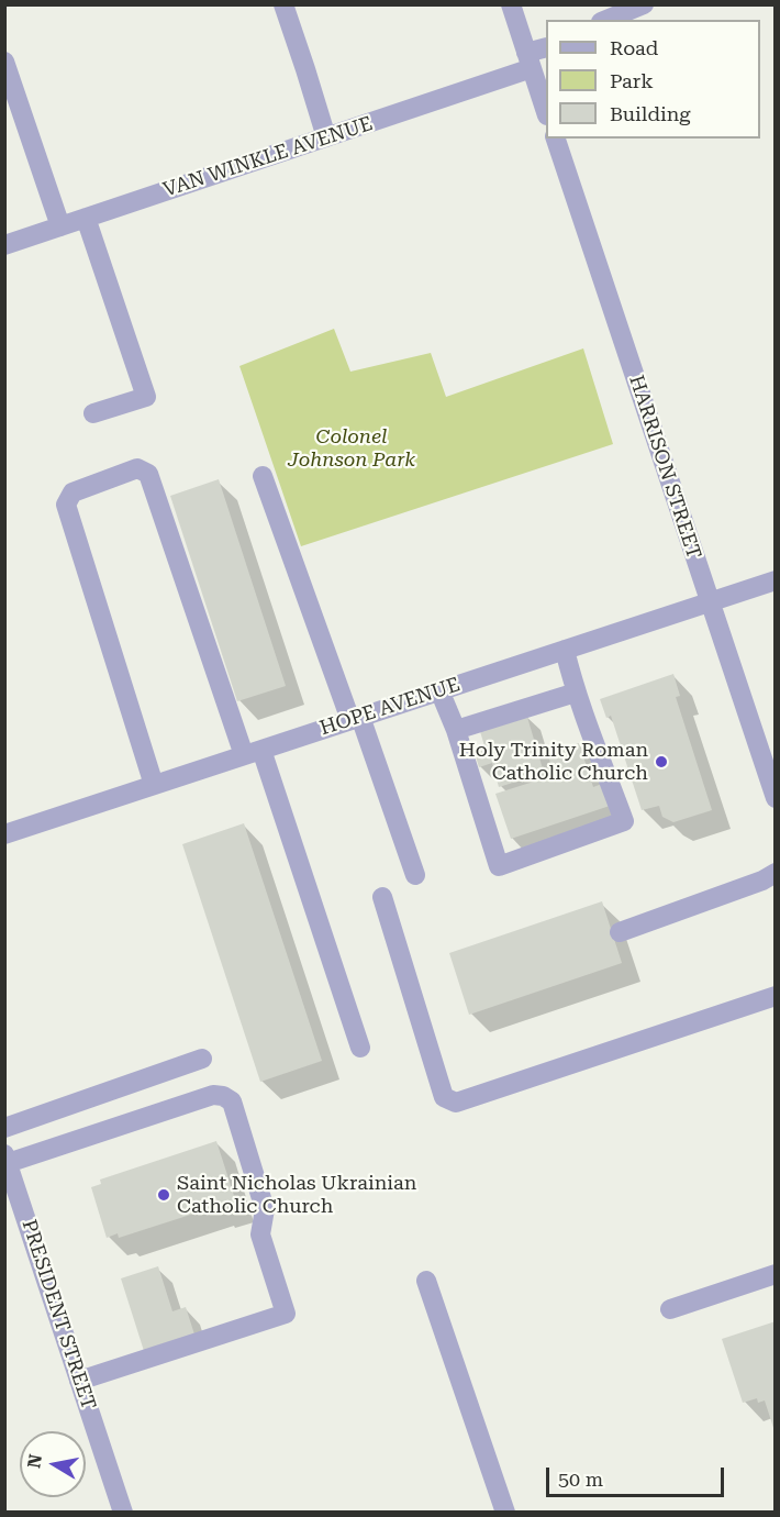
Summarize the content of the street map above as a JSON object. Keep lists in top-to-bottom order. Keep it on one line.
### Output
{"streets":{"street":["VAN WINKLE AVENUE","HARRISON STREET","HOPE AVENUE","PRESIDENT STREET"]},"crossings":[["HARRISON STREET","HOPE AVENUE"]],"parks":["Colonel Johnson Park"],"places":["Holy Trinity Roman Catholic Church","Saint Nicholas Ukrainian Catholic Church"],"legend":["Road","Park","Building"],"scale_bar":"50 m","north":"left"}
